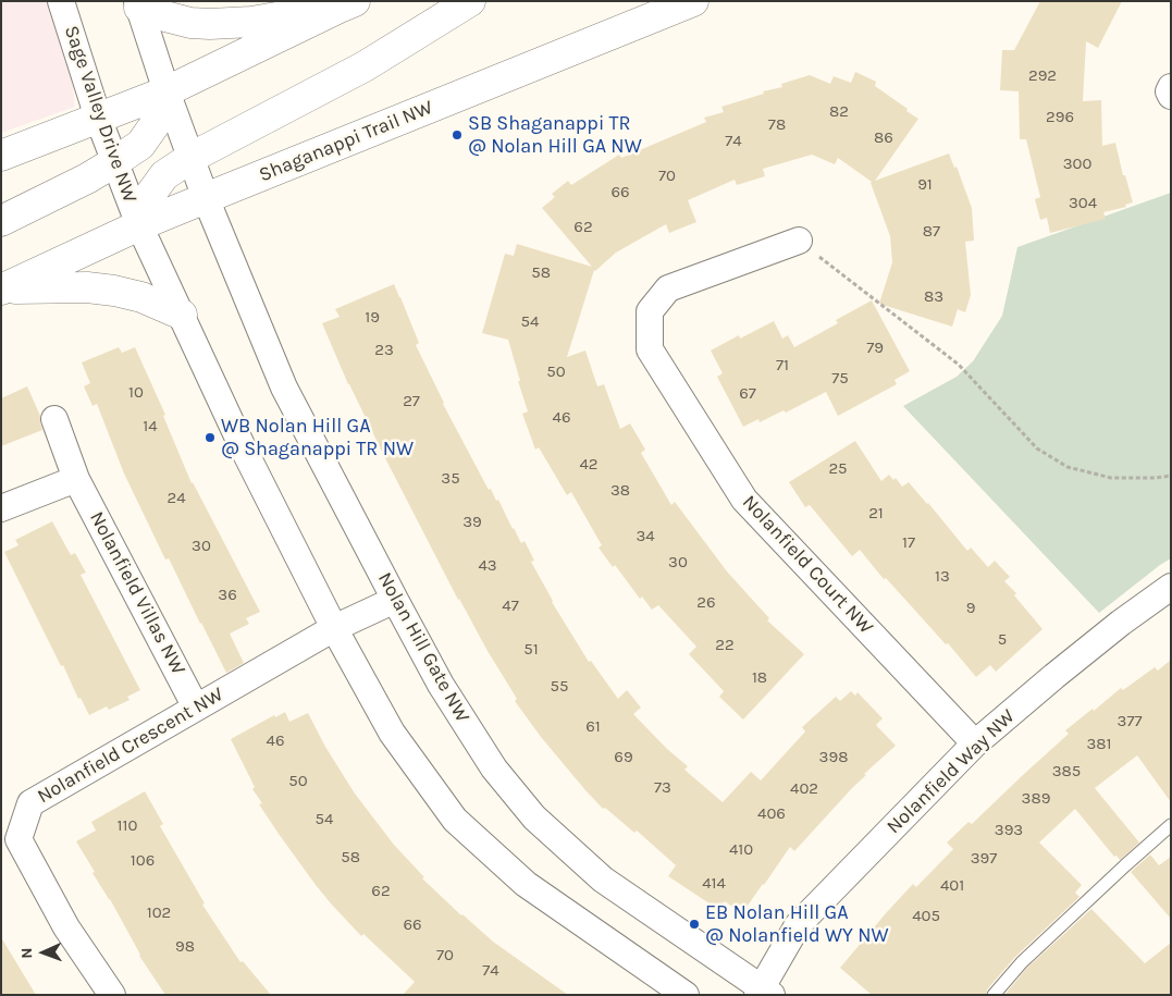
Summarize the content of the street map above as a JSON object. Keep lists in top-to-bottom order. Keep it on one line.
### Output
{"streets":{"main road":["Shaganappi Trail NW"],"street":["Sage Valley Drive NW","Nolanfield Court NW","Nolanfield Villas NW","Nolan Hill Gate NW","Nolanfield Crescent NW","Nolanfield Way NW"]},"crossings":[["Sage Valley Drive NW","Shaganappi Trail NW"],["Shaganappi Trail NW","Nolan Hill Gate NW"],["Nolanfield Court NW","Nolanfield Way NW"],["Nolanfield Villas NW","Nolanfield Crescent NW"],["Nolan Hill Gate NW","Nolanfield Crescent NW"],["Nolan Hill Gate NW","Nolanfield Way NW"]],"places":["SB Shaganappi TR @ Nolan Hill GA NW","WB Nolan Hill GA @ Shaganappi TR NW","EB Nolan Hill GA @ Nolanfield WY NW"],"house_numbers":["292","82","296","78","86","74","300","70","91","66","304","62","87","58","83","19","54","79","23","71","50","75","10","67","27","46","14","42","25","35","38","24","21","39","34","17","30","30","43","13","36","26","47","9","5","22","51","18","55","377","61","46","381","69","398","385","50","73","402","389","406","54","110","393","410","58","397","106","414","401","62","102","405","66","98","70","74"],"north":"left"}
